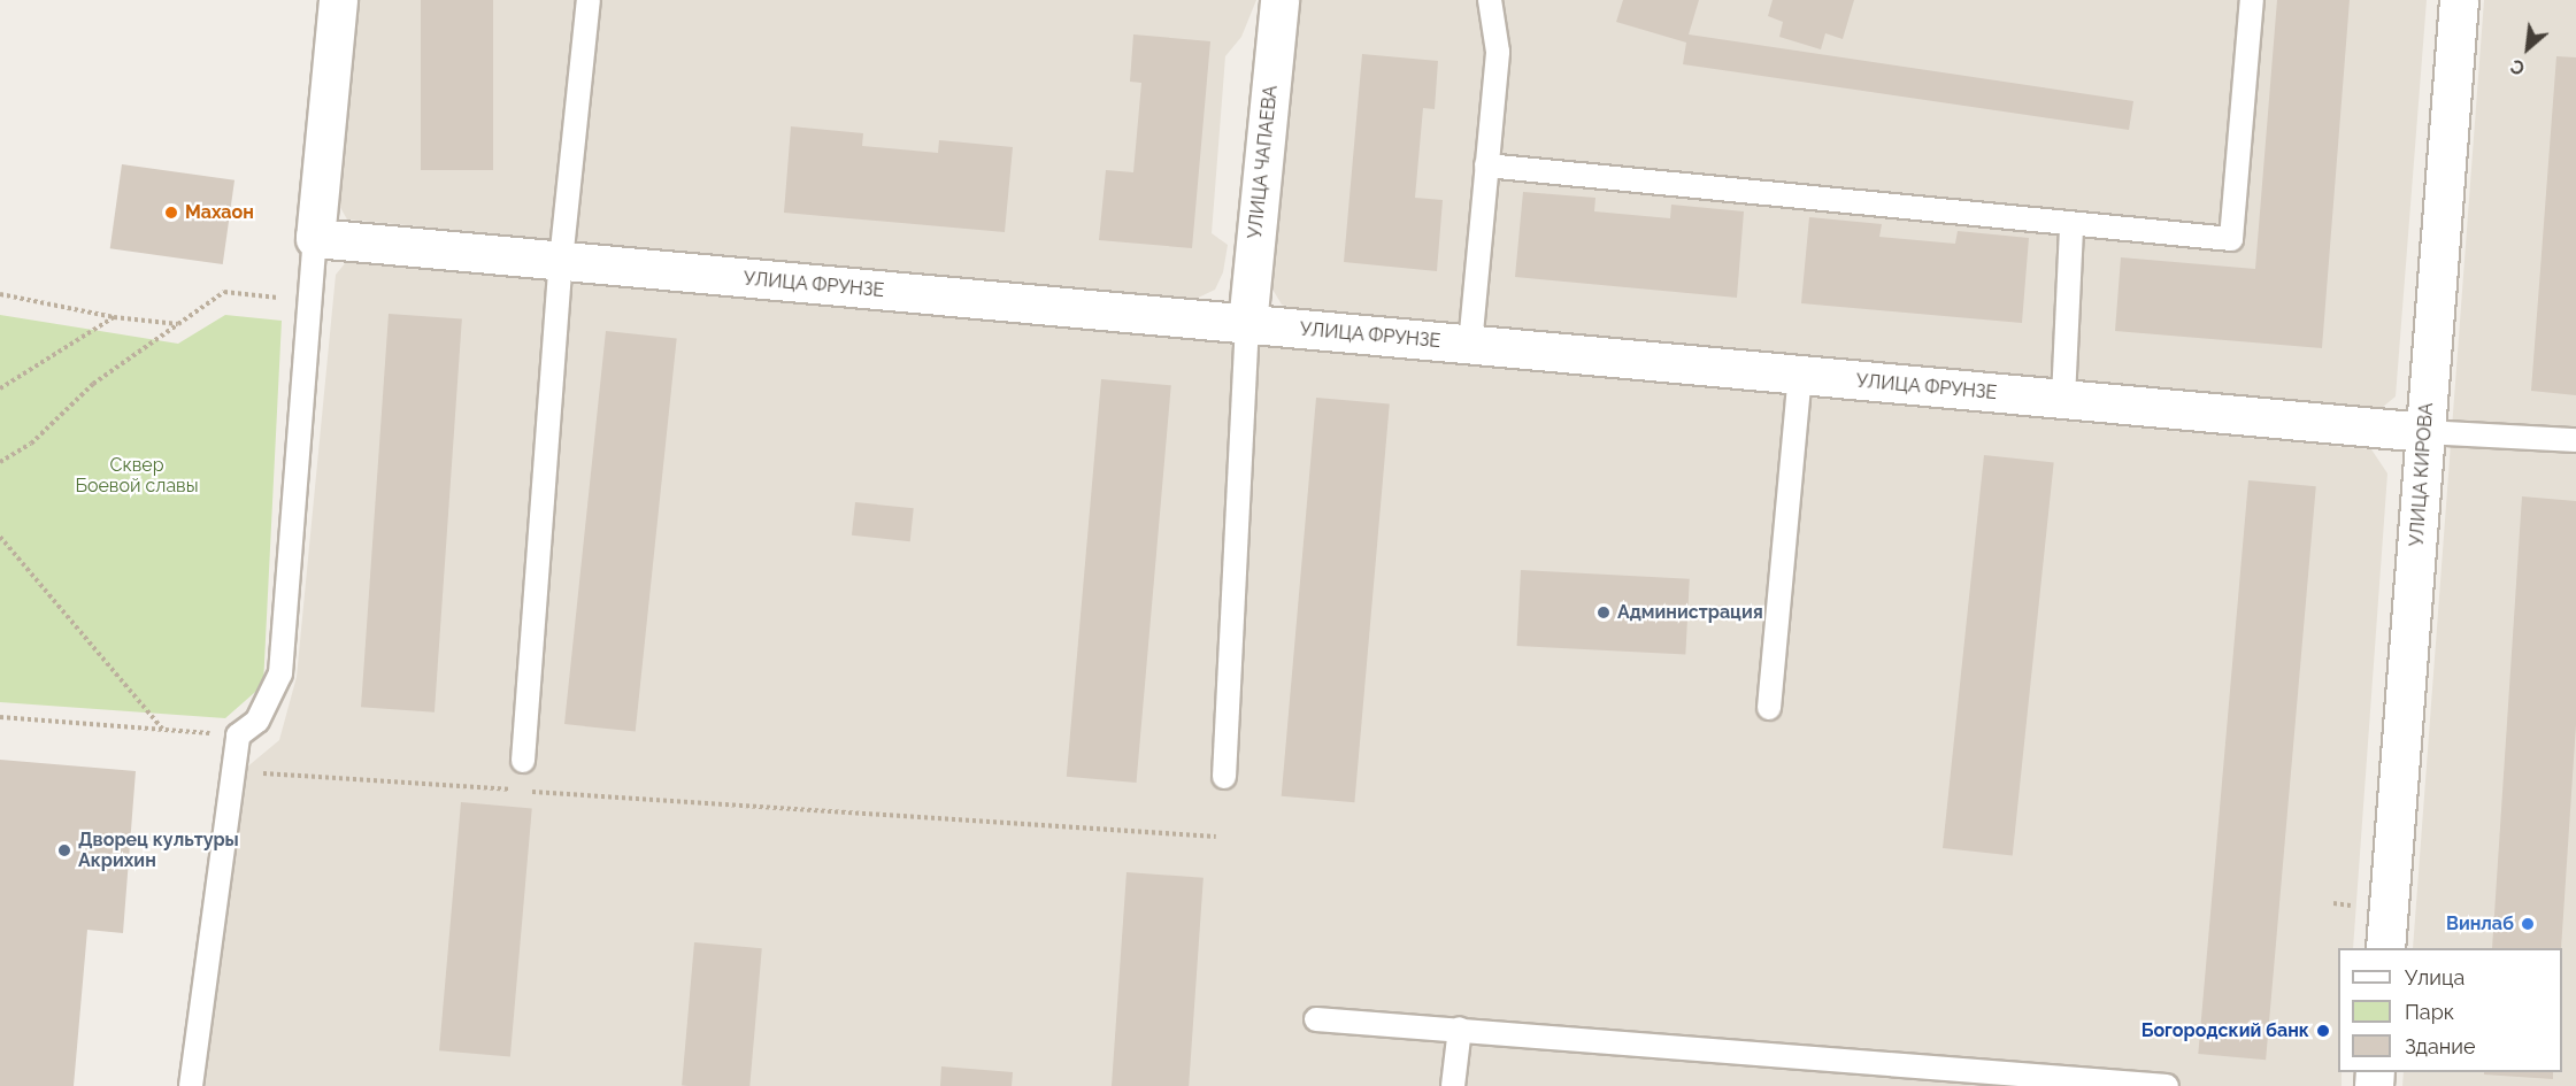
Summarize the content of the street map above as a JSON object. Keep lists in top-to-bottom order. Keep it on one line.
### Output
{"streets":{"street":["УЛИЦА ЧАПАЕВА","УЛИЦА ФРУНЗЕ","УЛИЦА КИРОВА"]},"crossings":[["УЛИЦА ЧАПАЕВА","УЛИЦА ФРУНЗЕ"],["УЛИЦА ФРУНЗЕ","УЛИЦА КИРОВА"]],"parks":["Сквер Боевой славы"],"places":["Махаон","Администрация","Дворец культуры Акрихин","Винлаб","Богородский банк"],"legend":["Улица","Парк","Здание"],"north":"bottom left"}
